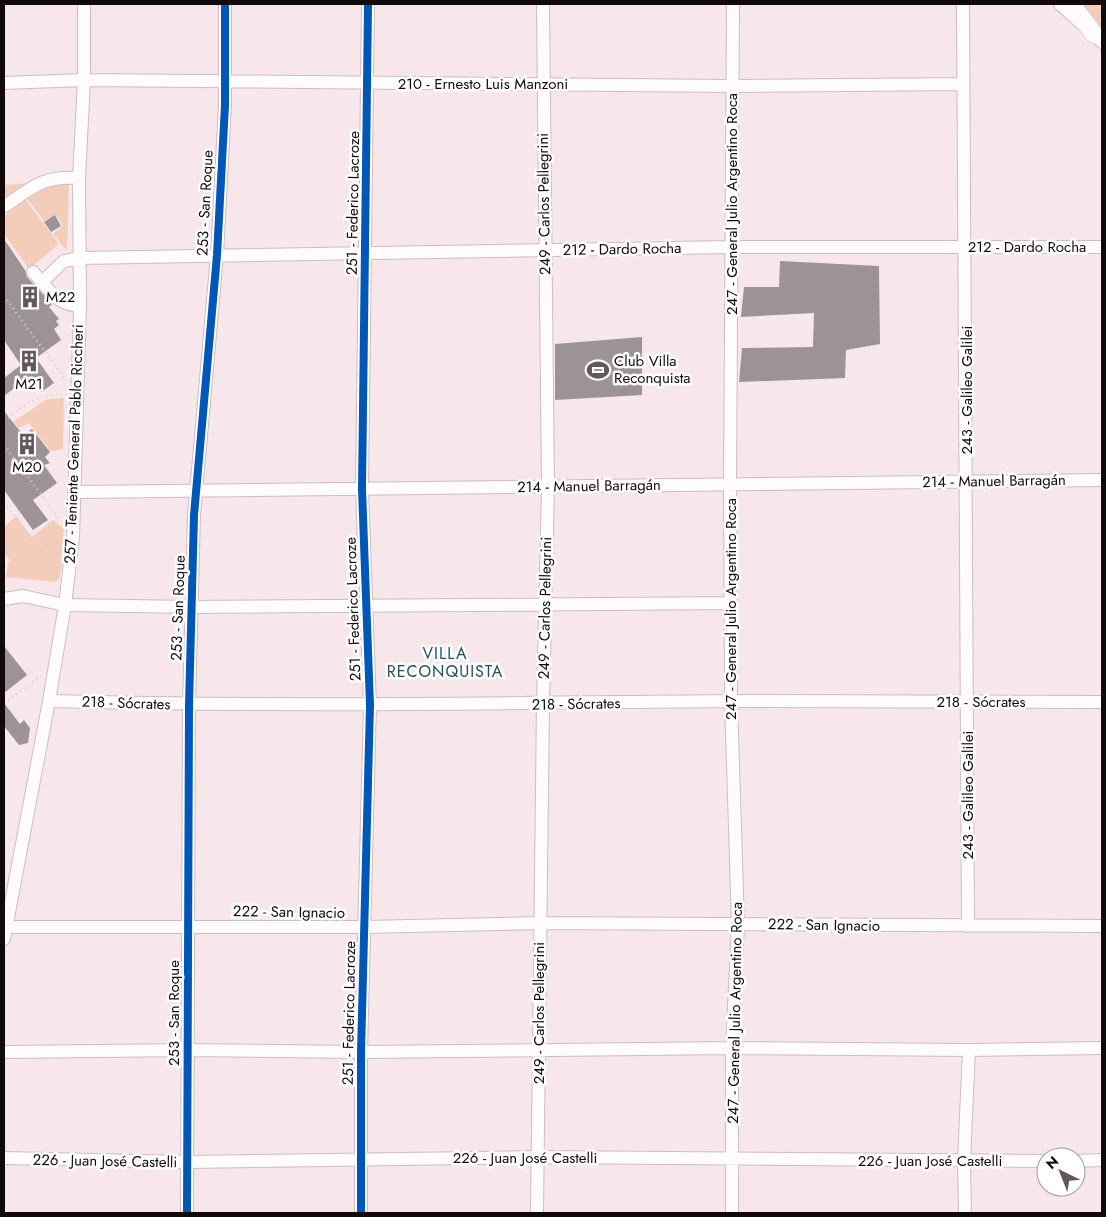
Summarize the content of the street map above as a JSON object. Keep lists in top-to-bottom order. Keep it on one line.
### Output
{"streets":{"street":["210 - Ernesto Luis Manzoni","253 - San Roque","251 - Federico Lacroze","249 - Carlos Pellegrini","247 - General Julio Argentino Roca","212 - Dardo Rocha","243 - Galileo Galilei","257 - Teniente General Pablo Riccheri","214 - Manuel Barragán","218 - Sócrates","222 - San Ignacio","226 - Juan José Castelli"]},"crossings":[["210 - Ernesto Luis Manzoni","253 - San Roque"],["210 - Ernesto Luis Manzoni","251 - Federico Lacroze"],["210 - Ernesto Luis Manzoni","249 - Carlos Pellegrini"],["210 - Ernesto Luis Manzoni","247 - General Julio Argentino Roca"],["210 - Ernesto Luis Manzoni","243 - Galileo Galilei"],["210 - Ernesto Luis Manzoni","257 - Teniente General Pablo Riccheri"],["253 - San Roque","212 - Dardo Rocha"],["253 - San Roque","214 - Manuel Barragán"],["253 - San Roque","218 - Sócrates"],["253 - San Roque","222 - San Ignacio"],["253 - San Roque","226 - Juan José Castelli"],["251 - Federico Lacroze","212 - Dardo Rocha"],["251 - Federico Lacroze","214 - Manuel Barragán"],["251 - Federico Lacroze","218 - Sócrates"],["251 - Federico Lacroze","222 - San Ignacio"],["251 - Federico Lacroze","226 - Juan José Castelli"],["249 - Carlos Pellegrini","212 - Dardo Rocha"],["249 - Carlos Pellegrini","214 - Manuel Barragán"],["249 - Carlos Pellegrini","218 - Sócrates"],["249 - Carlos Pellegrini","222 - San Ignacio"],["249 - Carlos Pellegrini","226 - Juan José Castelli"],["247 - General Julio Argentino Roca","212 - Dardo Rocha"],["247 - General Julio Argentino Roca","214 - Manuel Barragán"],["247 - General Julio Argentino Roca","218 - Sócrates"],["247 - General Julio Argentino Roca","222 - San Ignacio"],["247 - General Julio Argentino Roca","226 - Juan José Castelli"],["212 - Dardo Rocha","243 - Galileo Galilei"],["212 - Dardo Rocha","257 - Teniente General Pablo Riccheri"],["243 - Galileo Galilei","214 - Manuel Barragán"],["243 - Galileo Galilei","218 - Sócrates"],["243 - Galileo Galilei","222 - San Ignacio"],["257 - Teniente General Pablo Riccheri","214 - Manuel Barragán"],["257 - Teniente General Pablo Riccheri","218 - Sócrates"],["257 - Teniente General Pablo Riccheri","222 - San Ignacio"]],"districts":["VILLA RECONQUISTA"],"places":{"building":["M22","M21","M20"],"sports":["Club Villa Reconquista"]},"north":"top left"}
